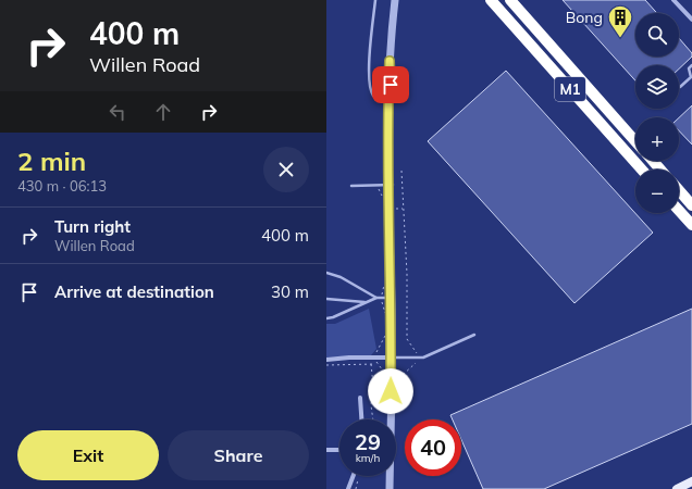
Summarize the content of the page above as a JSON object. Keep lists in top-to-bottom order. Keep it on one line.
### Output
{"streets":{"highway":["M1"]},"places":{"building":["Bong"]},"page":{"turn":["400 m","Willen Road"],"map_buttons":["+","−"],"heading":["2 min","430 m · 06:13"],"list":[{"name":"Turn right","note":"Willen Road","value":"400 m"},{"name":"Arrive at destination","value":"30 m"}],"speed":"29 km/h","limit":"40","buttons":["Exit","Share"]}}
